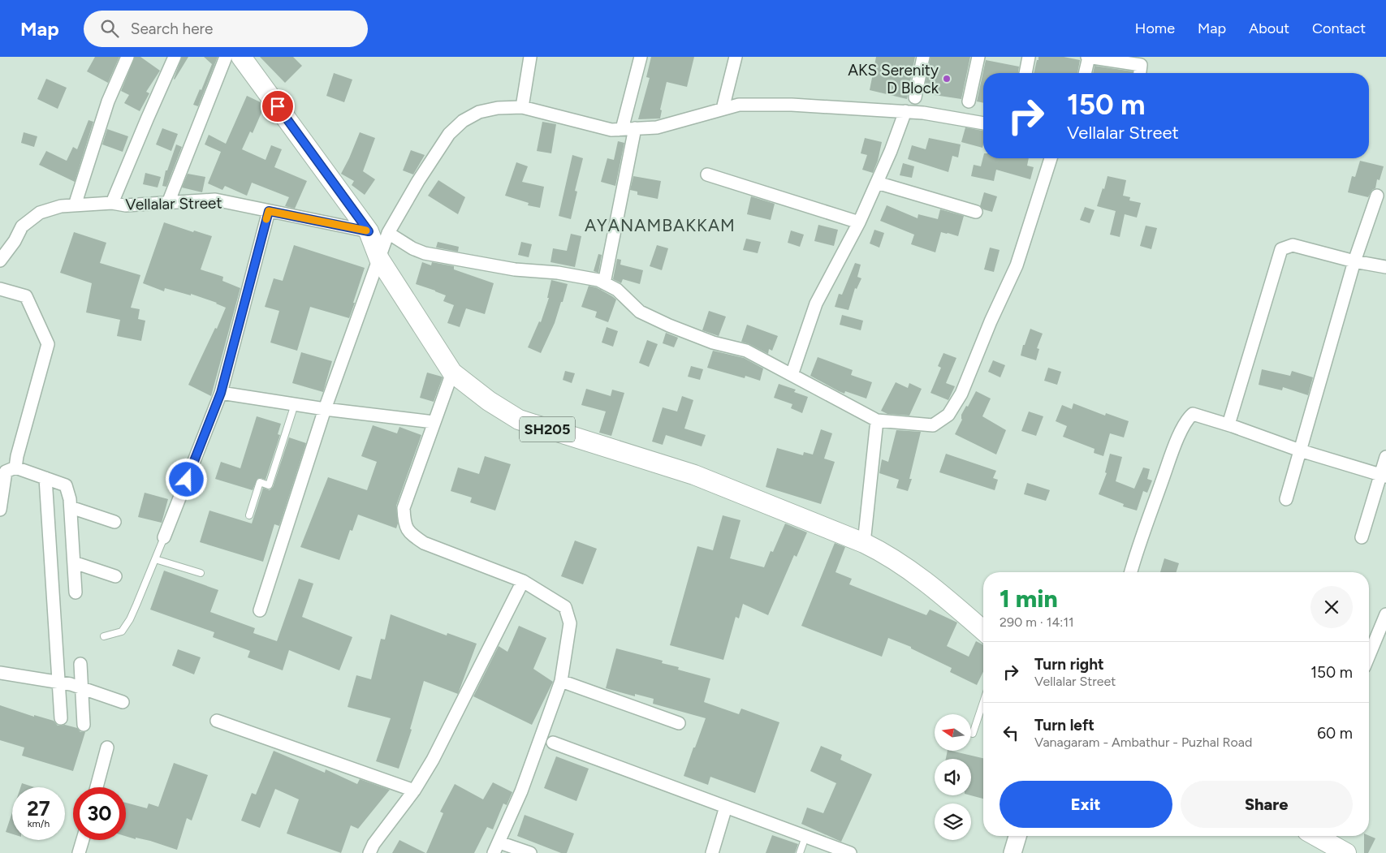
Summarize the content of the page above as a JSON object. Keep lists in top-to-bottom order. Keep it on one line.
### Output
{"streets":{"main road":["SH205"],"street":["Vellalar Street"]},"crossings":[["Vellalar Street","SH205"]],"districts":["AYANAMBAKKAM"],"places":["AKS Serenity D Block"],"north":"left","page":{"header":"Map","search":"Search here","nav":["Home","Map","About","Contact"],"turn":["150 m","Vellalar Street"],"heading":["1 min","290 m · 14:11"],"list":[{"name":"Turn right","note":"Vellalar Street","value":"150 m"},{"name":"Turn left","note":"Vanagaram - Ambathur - Puzhal Road","value":"60 m"}],"buttons":["Exit","Share"],"speed":"27 km/h","limit":"30"}}
